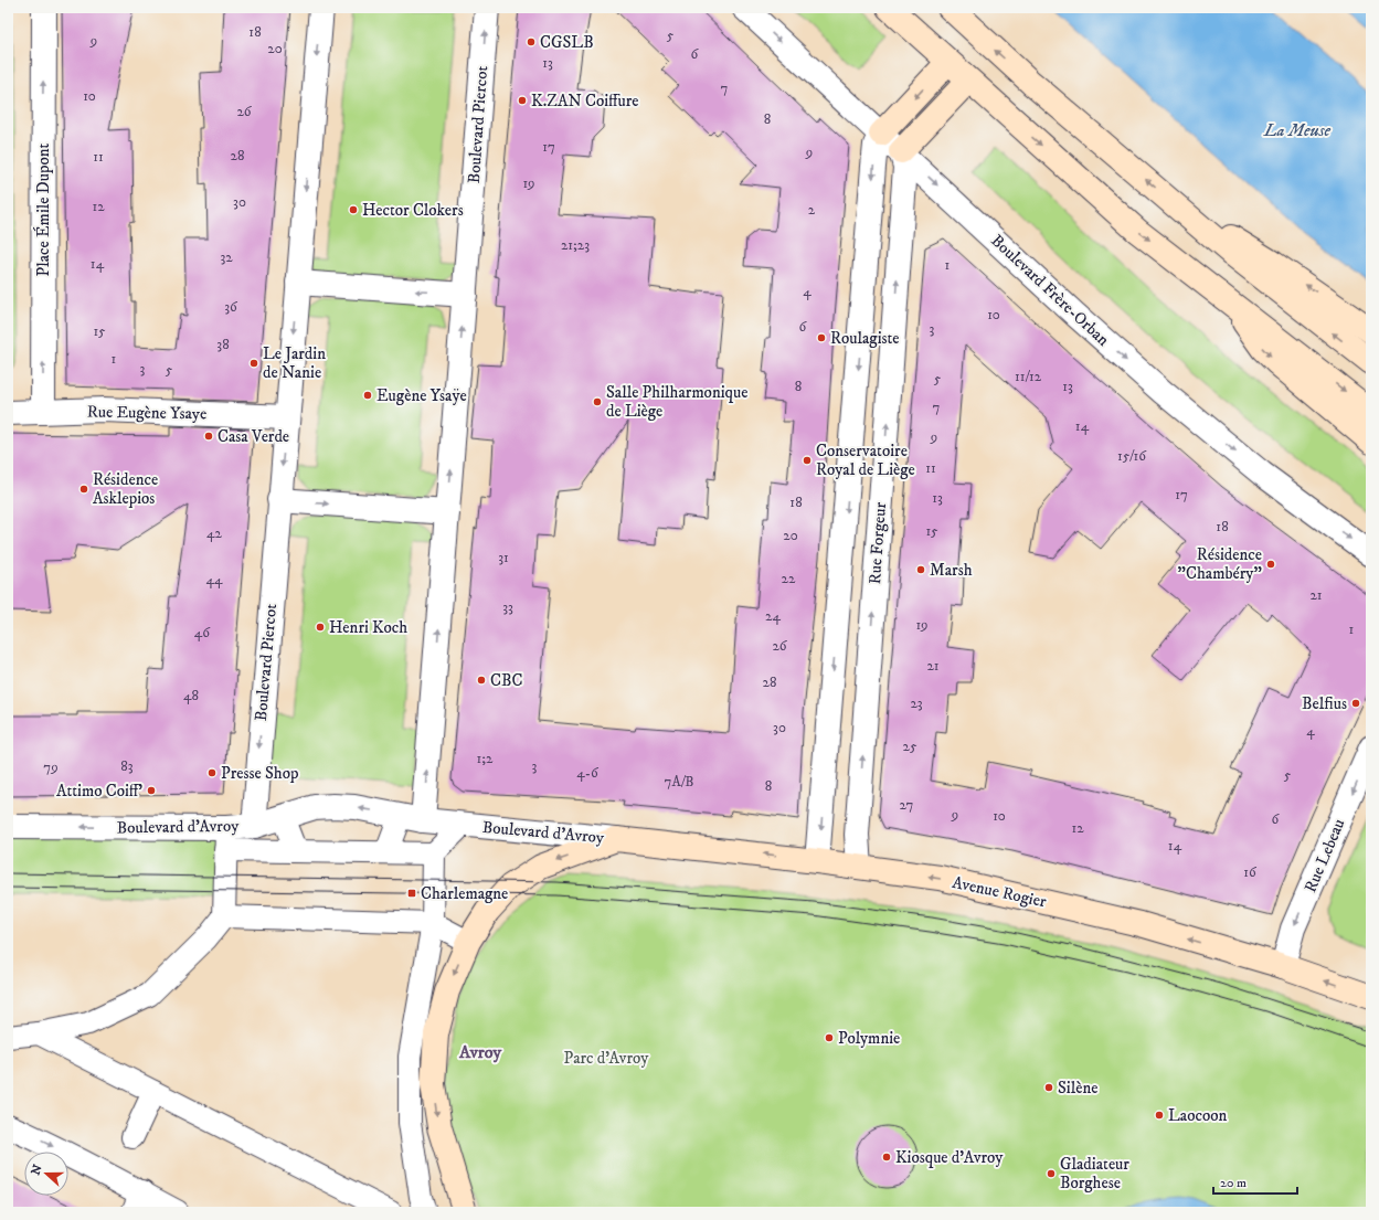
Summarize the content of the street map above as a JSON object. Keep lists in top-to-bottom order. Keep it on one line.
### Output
{"streets":{"main road":["Boulevard d'Avroy","Avenue Rogier"],"street":["Boulevard Piercot","Place Émile Dupont","Boulevard Frère-Orban","Rue Eugène Ysaye","Rue Forgeur","Rue Lebeau"]},"crossings":[["Boulevard Piercot","Rue Eugène Ysaye"],["Boulevard Piercot","Boulevard d'Avroy"],["Place Émile Dupont","Rue Eugène Ysaye"],["Boulevard Frère-Orban","Rue Forgeur"],["Rue Forgeur","Avenue Rogier"],["Boulevard d'Avroy","Avenue Rogier"],["Rue Lebeau","Avenue Rogier"]],"one_way":["Place Émile Dupont","Boulevard Frère-Orban","Rue Lebeau","Avenue Rogier"],"districts":["Avroy"],"water":["La Meuse"],"parks":["Parc d'Avroy"],"places":{"other":["CGSLB","K.ZAN Coiffure","Hector Clokers","Roulagiste","Le Jardin de Nanie","Eugène Ysaÿe","Salle Philharmonique de Liège","Casa Verde","Conservatoire Royal de Liège","Résidence Asklepios","Résidence \"Chambéry\"","Marsh","Henri Koch","CBC","Belfius","Presse Shop","Attimo Coiff'","Polymnie","Silène","Laocoon","Kiosque d'Avroy","Gladiateur Borghese"],"transit":["Charlemagne"]},"house_numbers":["18","5","9","20","6","13","7","10","26","8","17","9","28","11","19","30","12","2","21;23","32","14","1","4","36","10","6","3","15","38","1","3","5","11/12","5","8","13","7","14","9","15/16","11","17","13","18","18","15","42","20","31","22","44","21","33","24","19","1","46","26","21","28","48","23","30","4","25","1;2","83","3","79","4-6","5","7A/B","8","27","9","10","6","12","14","16"],"scale_bar":"20 m","north":"left"}
